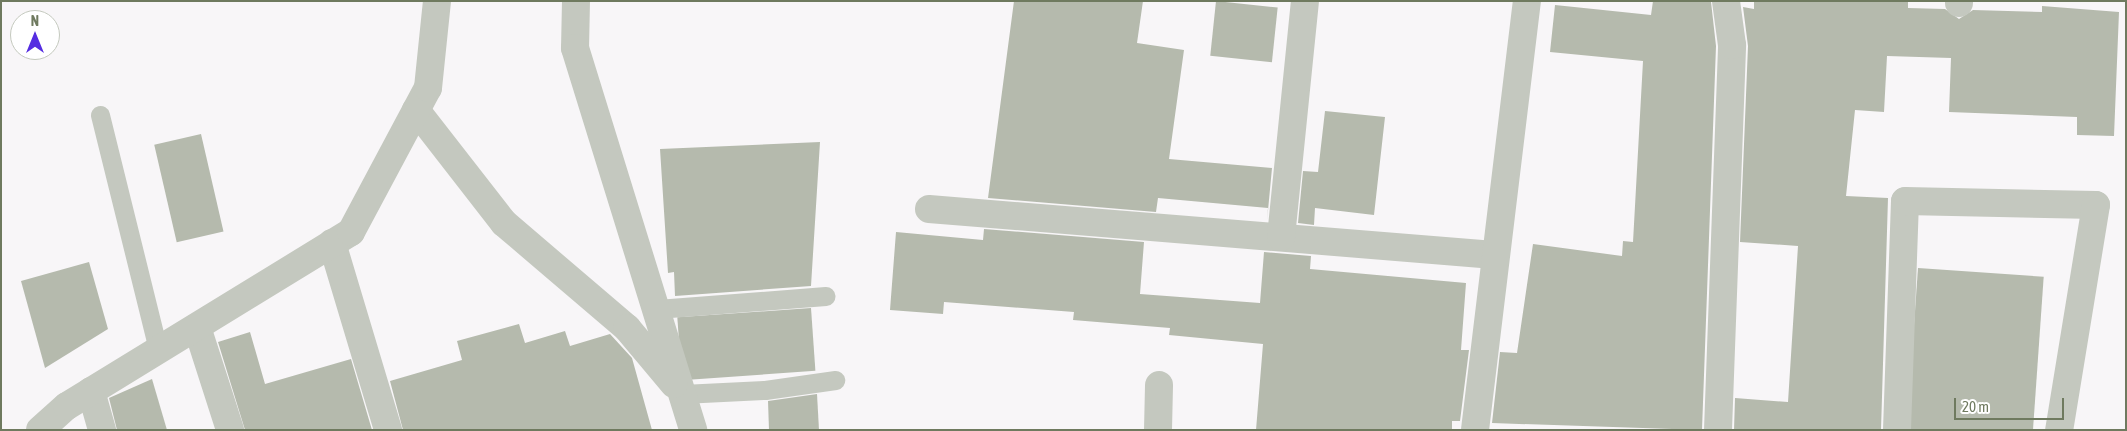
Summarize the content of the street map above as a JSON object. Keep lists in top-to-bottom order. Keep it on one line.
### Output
{"scale_bar":"20 m","north":"top"}
